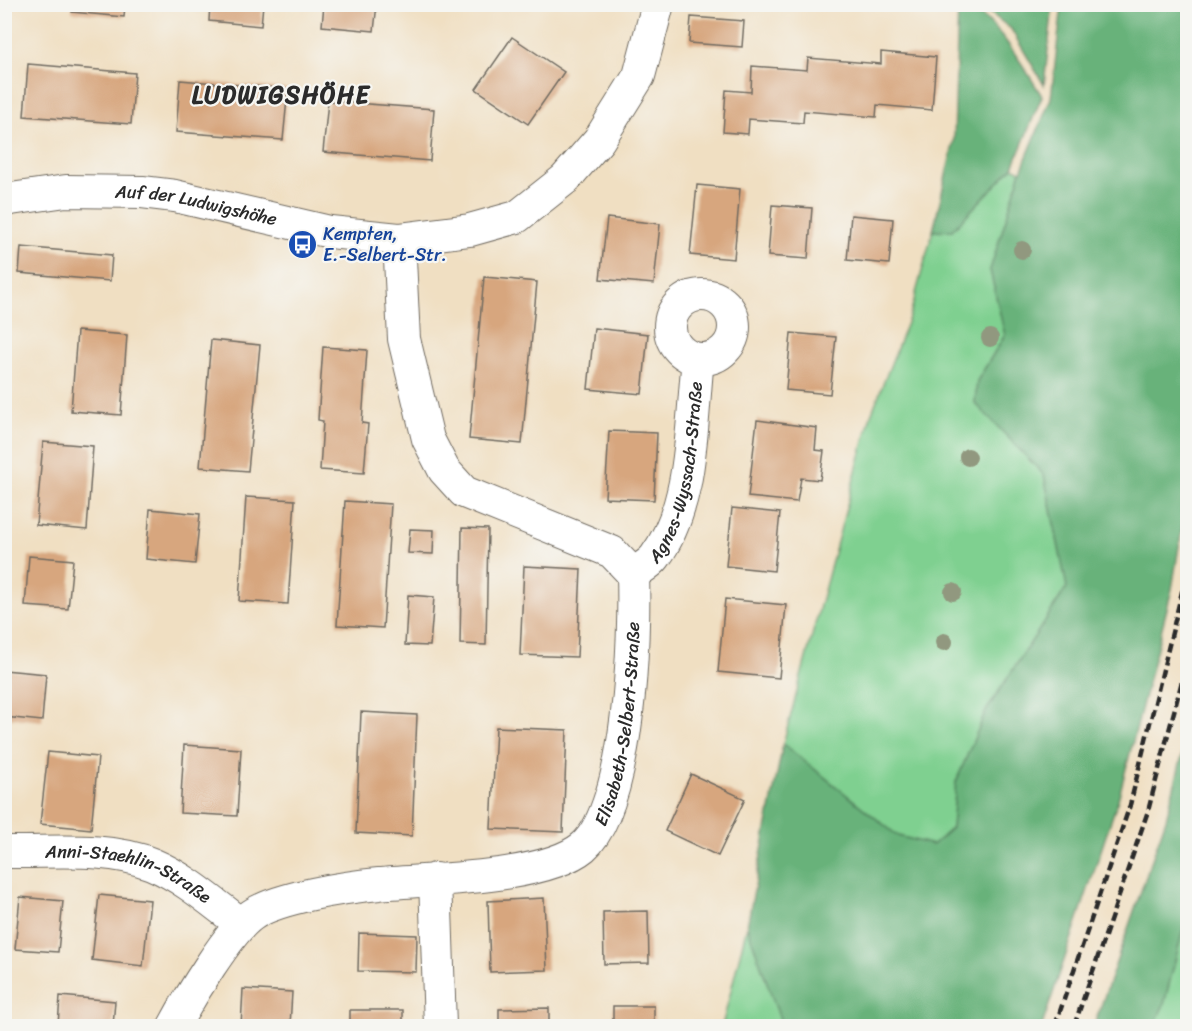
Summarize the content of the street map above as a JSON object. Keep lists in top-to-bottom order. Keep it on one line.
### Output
{"streets":{"street":["Auf der Ludwigshöhe","Agnes-Wyssach-Straße","Elisabeth-Selbert-Straße","Anni-Staehlin-Straße"]},"crossings":[["Agnes-Wyssach-Straße","Elisabeth-Selbert-Straße"],["Elisabeth-Selbert-Straße","Anni-Staehlin-Straße"]],"districts":["LUDWIGSHÖHE"],"places":{"bus stop":["Kempten, E.-Selbert-Str."]}}
